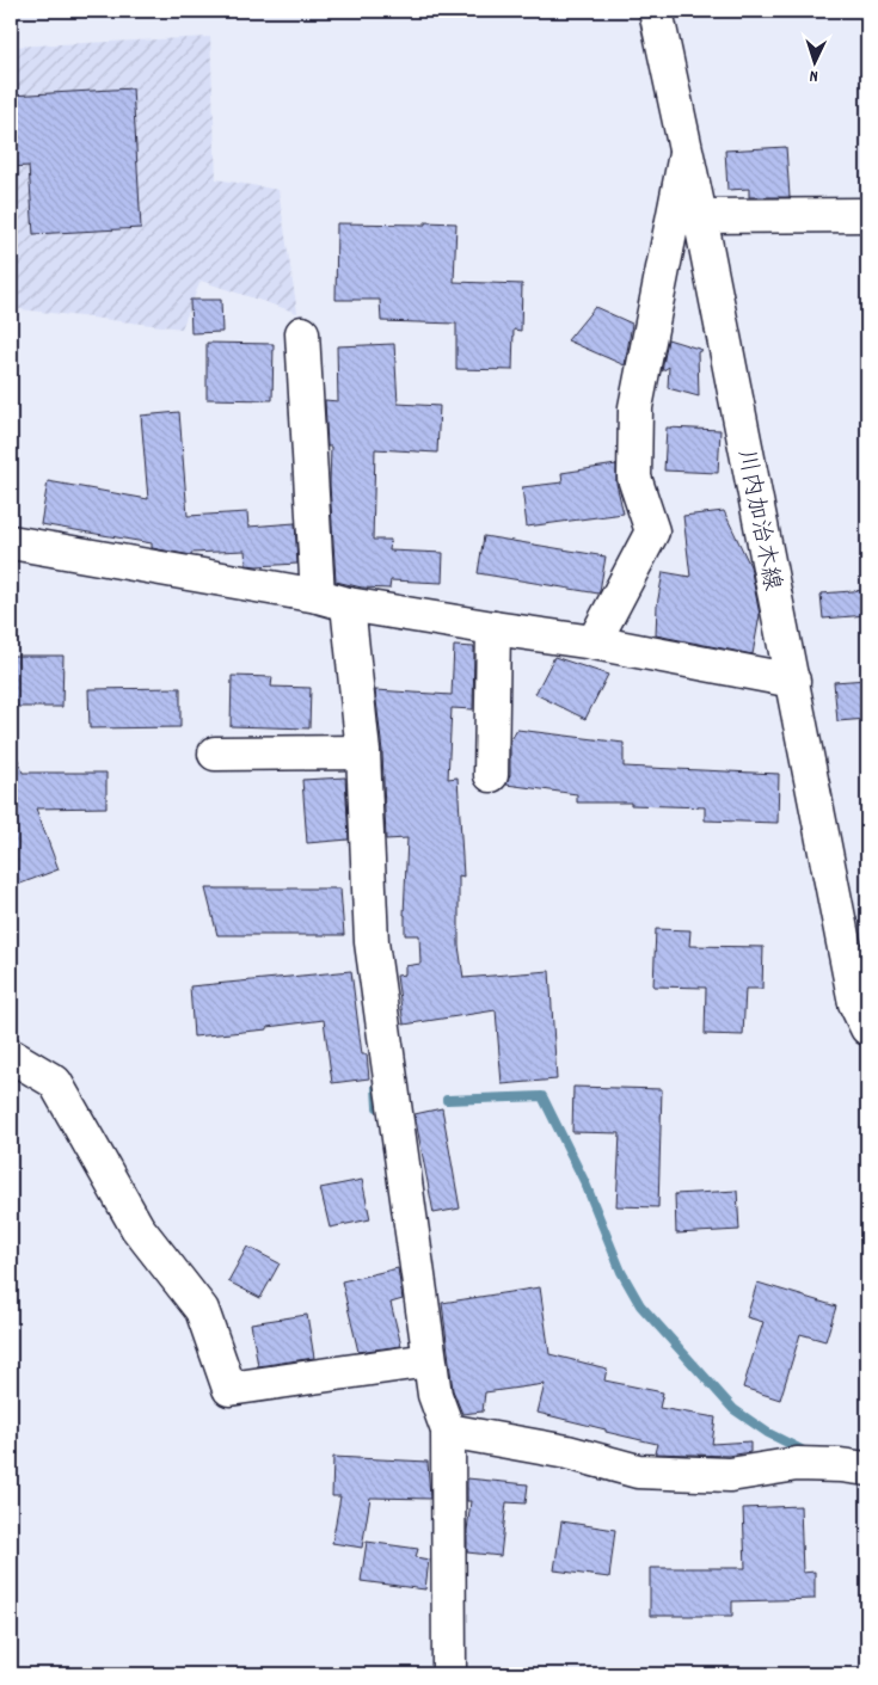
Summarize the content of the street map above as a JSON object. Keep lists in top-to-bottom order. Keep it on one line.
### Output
{"streets":{"street":["川内加治木線"]},"north":"bottom"}
